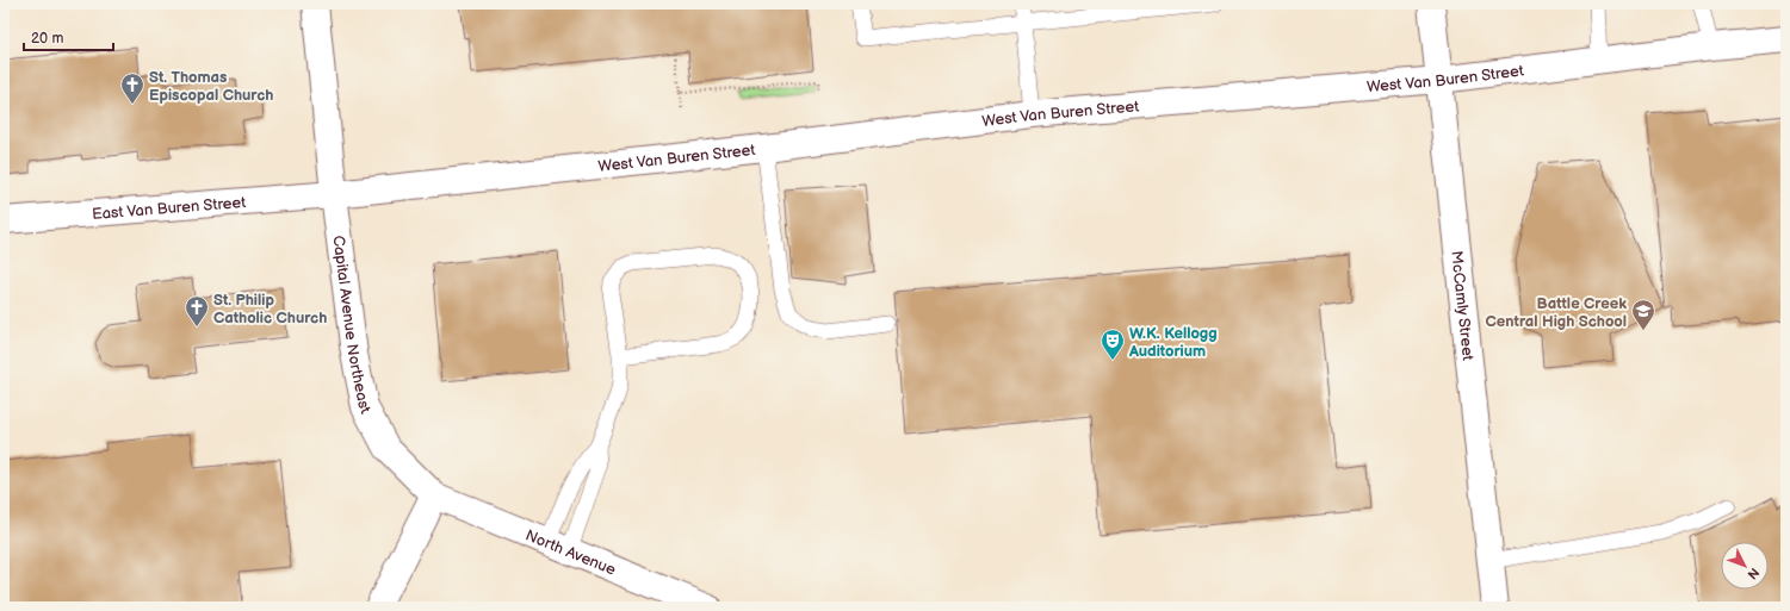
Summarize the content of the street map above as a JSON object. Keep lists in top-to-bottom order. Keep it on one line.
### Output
{"streets":{"street":["West Van Buren Street","East Van Buren Street","McCamly Street","Capital Avenue Northeast","North Avenue"]},"crossings":[["West Van Buren Street","East Van Buren Street"],["West Van Buren Street","McCamly Street"],["West Van Buren Street","Capital Avenue Northeast"],["East Van Buren Street","Capital Avenue Northeast"],["Capital Avenue Northeast","North Avenue"]],"places":{"church":["St. Thomas Episcopal Church","St. Philip Catholic Church"],"school or university":["Battle Creek Central High School"],"theatre":["W.K. Kellogg Auditorium"]},"scale_bar":"20 m","north":"bottom right"}
